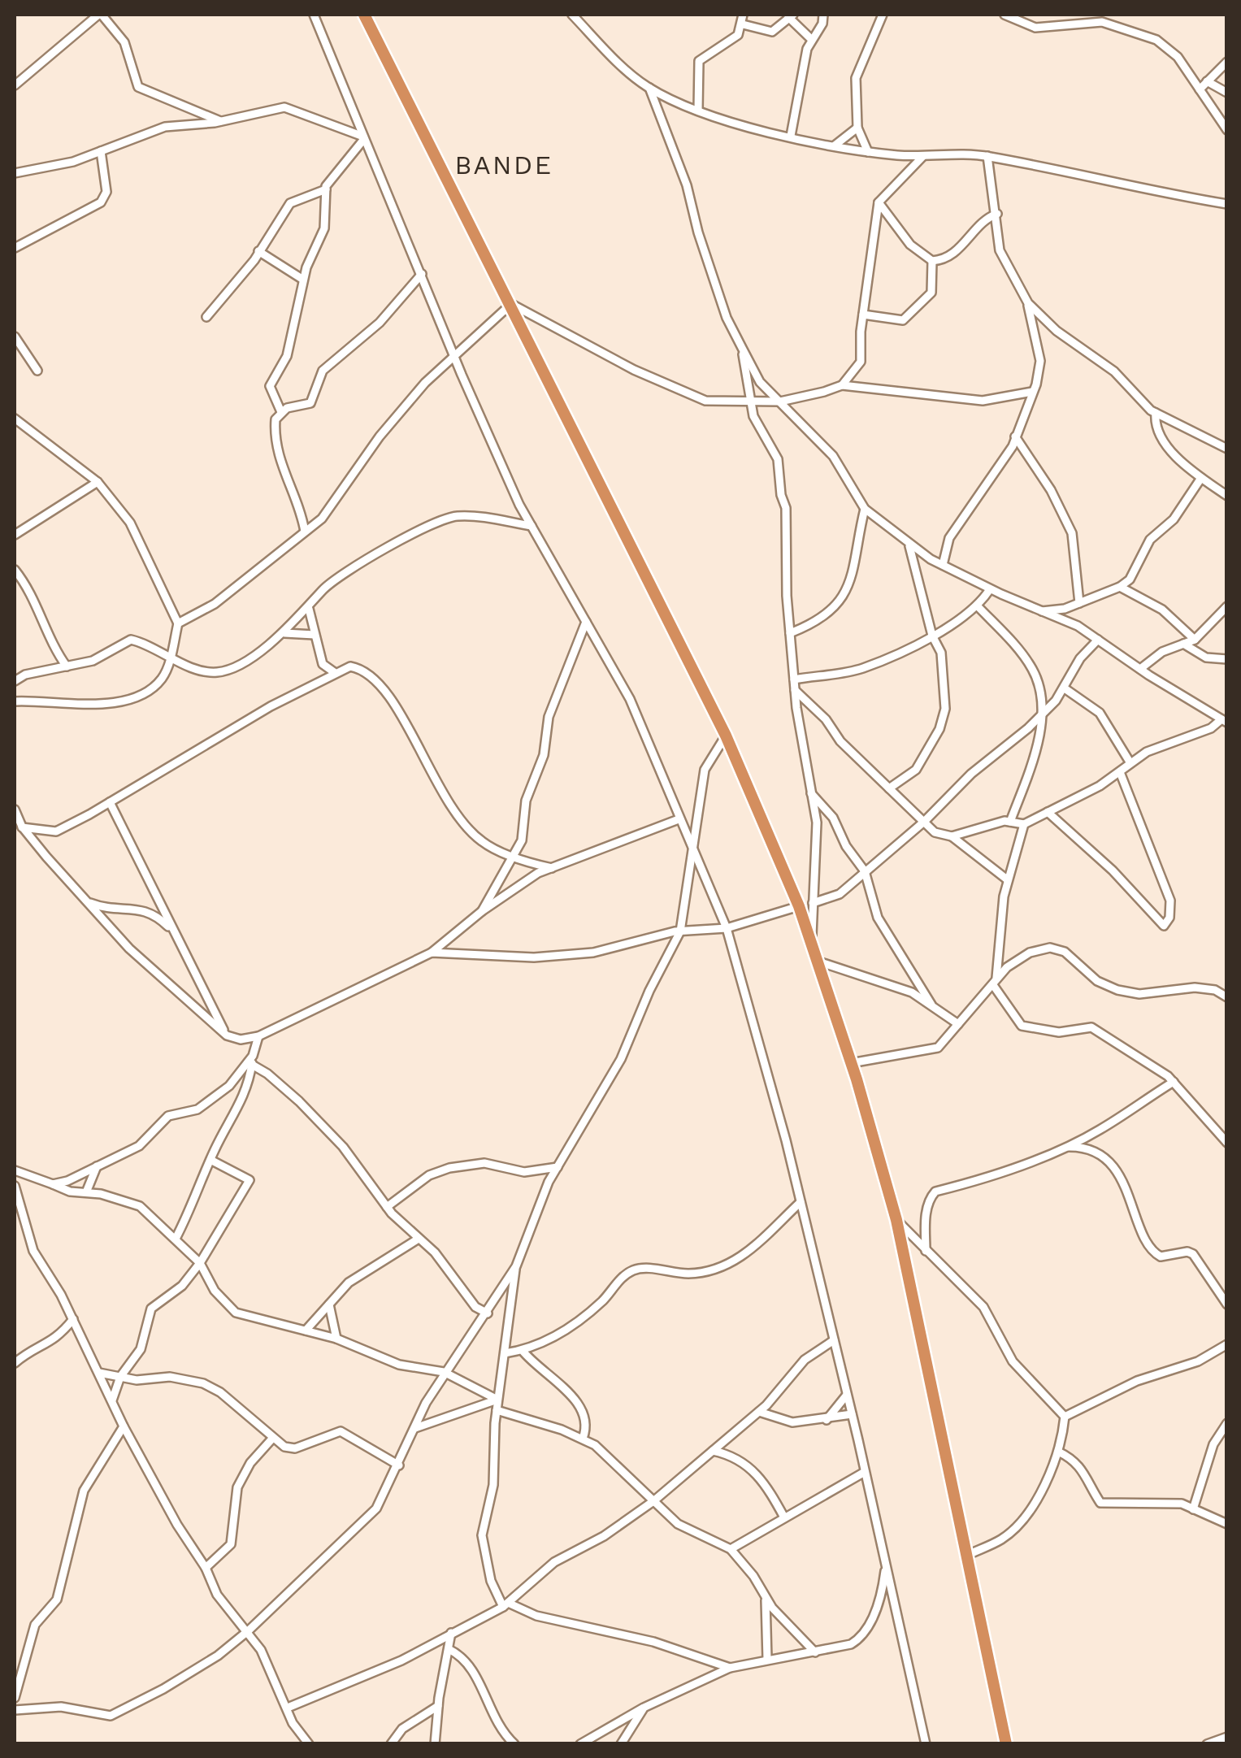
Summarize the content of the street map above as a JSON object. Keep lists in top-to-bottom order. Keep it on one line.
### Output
{"districts":["BANDE"]}
